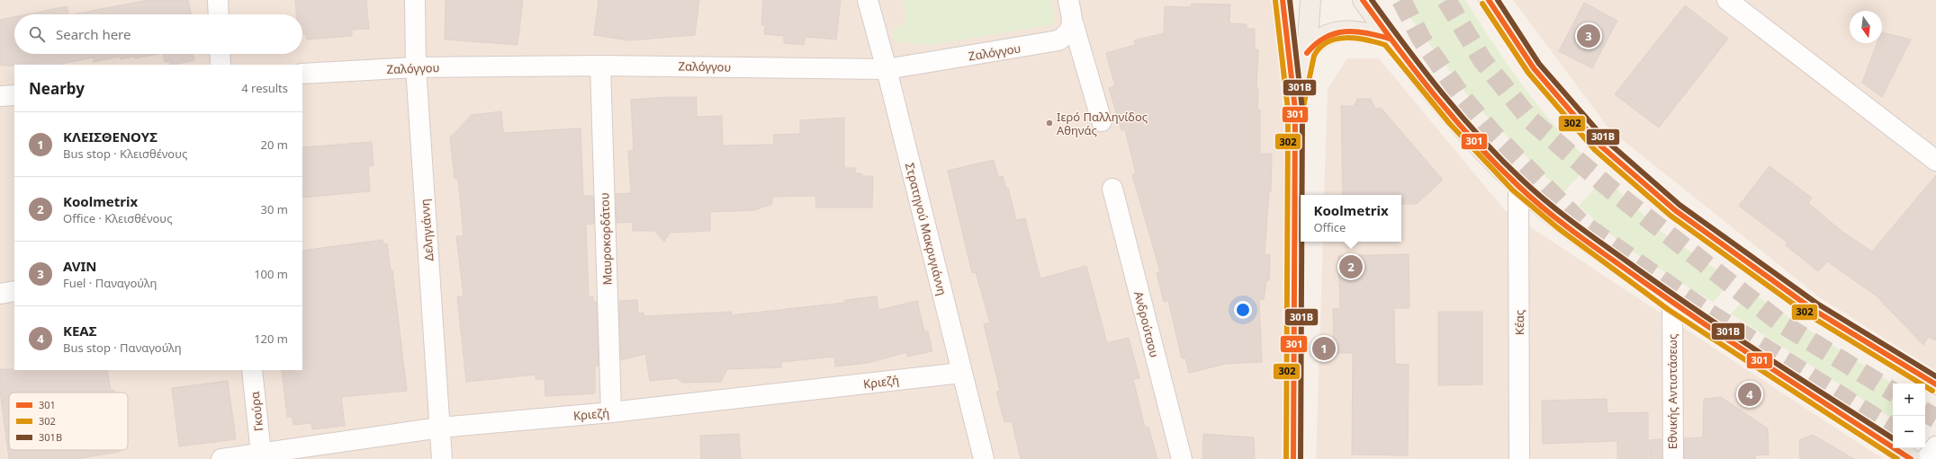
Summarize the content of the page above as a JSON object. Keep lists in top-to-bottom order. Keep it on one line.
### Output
{"streets":{"street":["Ζαλόγγου","Στρατηγού Μακρυγιάννη","Δεληγιάννη","Μαυροκορδάτου","Κέας","Ανδρούτσου","Κριεζή","Εθνικής Αντιστάσεως","Γκούρα"]},"crossings":[["Ζαλόγγου","Στρατηγού Μακρυγιάννη"],["Ζαλόγγου","Δεληγιάννη"],["Ζαλόγγου","Μαυροκορδάτου"],["Στρατηγού Μακρυγιάννη","Κριεζή"],["Δεληγιάννη","Κριεζή"],["Μαυροκορδάτου","Κριεζή"],["Κριεζή","Γκούρα"]],"places":["Ιερό Παλληνίδος Αθηνάς"],"lines":["transit line 301","transit line 301B","transit line 302"],"legend":["301","302","301B"],"north":"bottom","page":{"search":"Search here","pins":["3","2","1","4"],"heading":["Nearby","4 results"],"list":[{"mark":"1","name":"ΚΛΕΙΣΘΕΝΟΥΣ","note":"Bus stop · Κλεισθένους","value":"20 m"},{"mark":"2","name":"Koolmetrix","note":"Office · Κλεισθένους","value":"30 m"},{"mark":"3","name":"AVIN","note":"Fuel · Παναγούλη","value":"100 m"},{"mark":"4","name":"ΚΕΑΣ","note":"Bus stop · Παναγούλη","value":"120 m"}],"popup":["Koolmetrix","Office"],"map_buttons":["+","−"]}}
